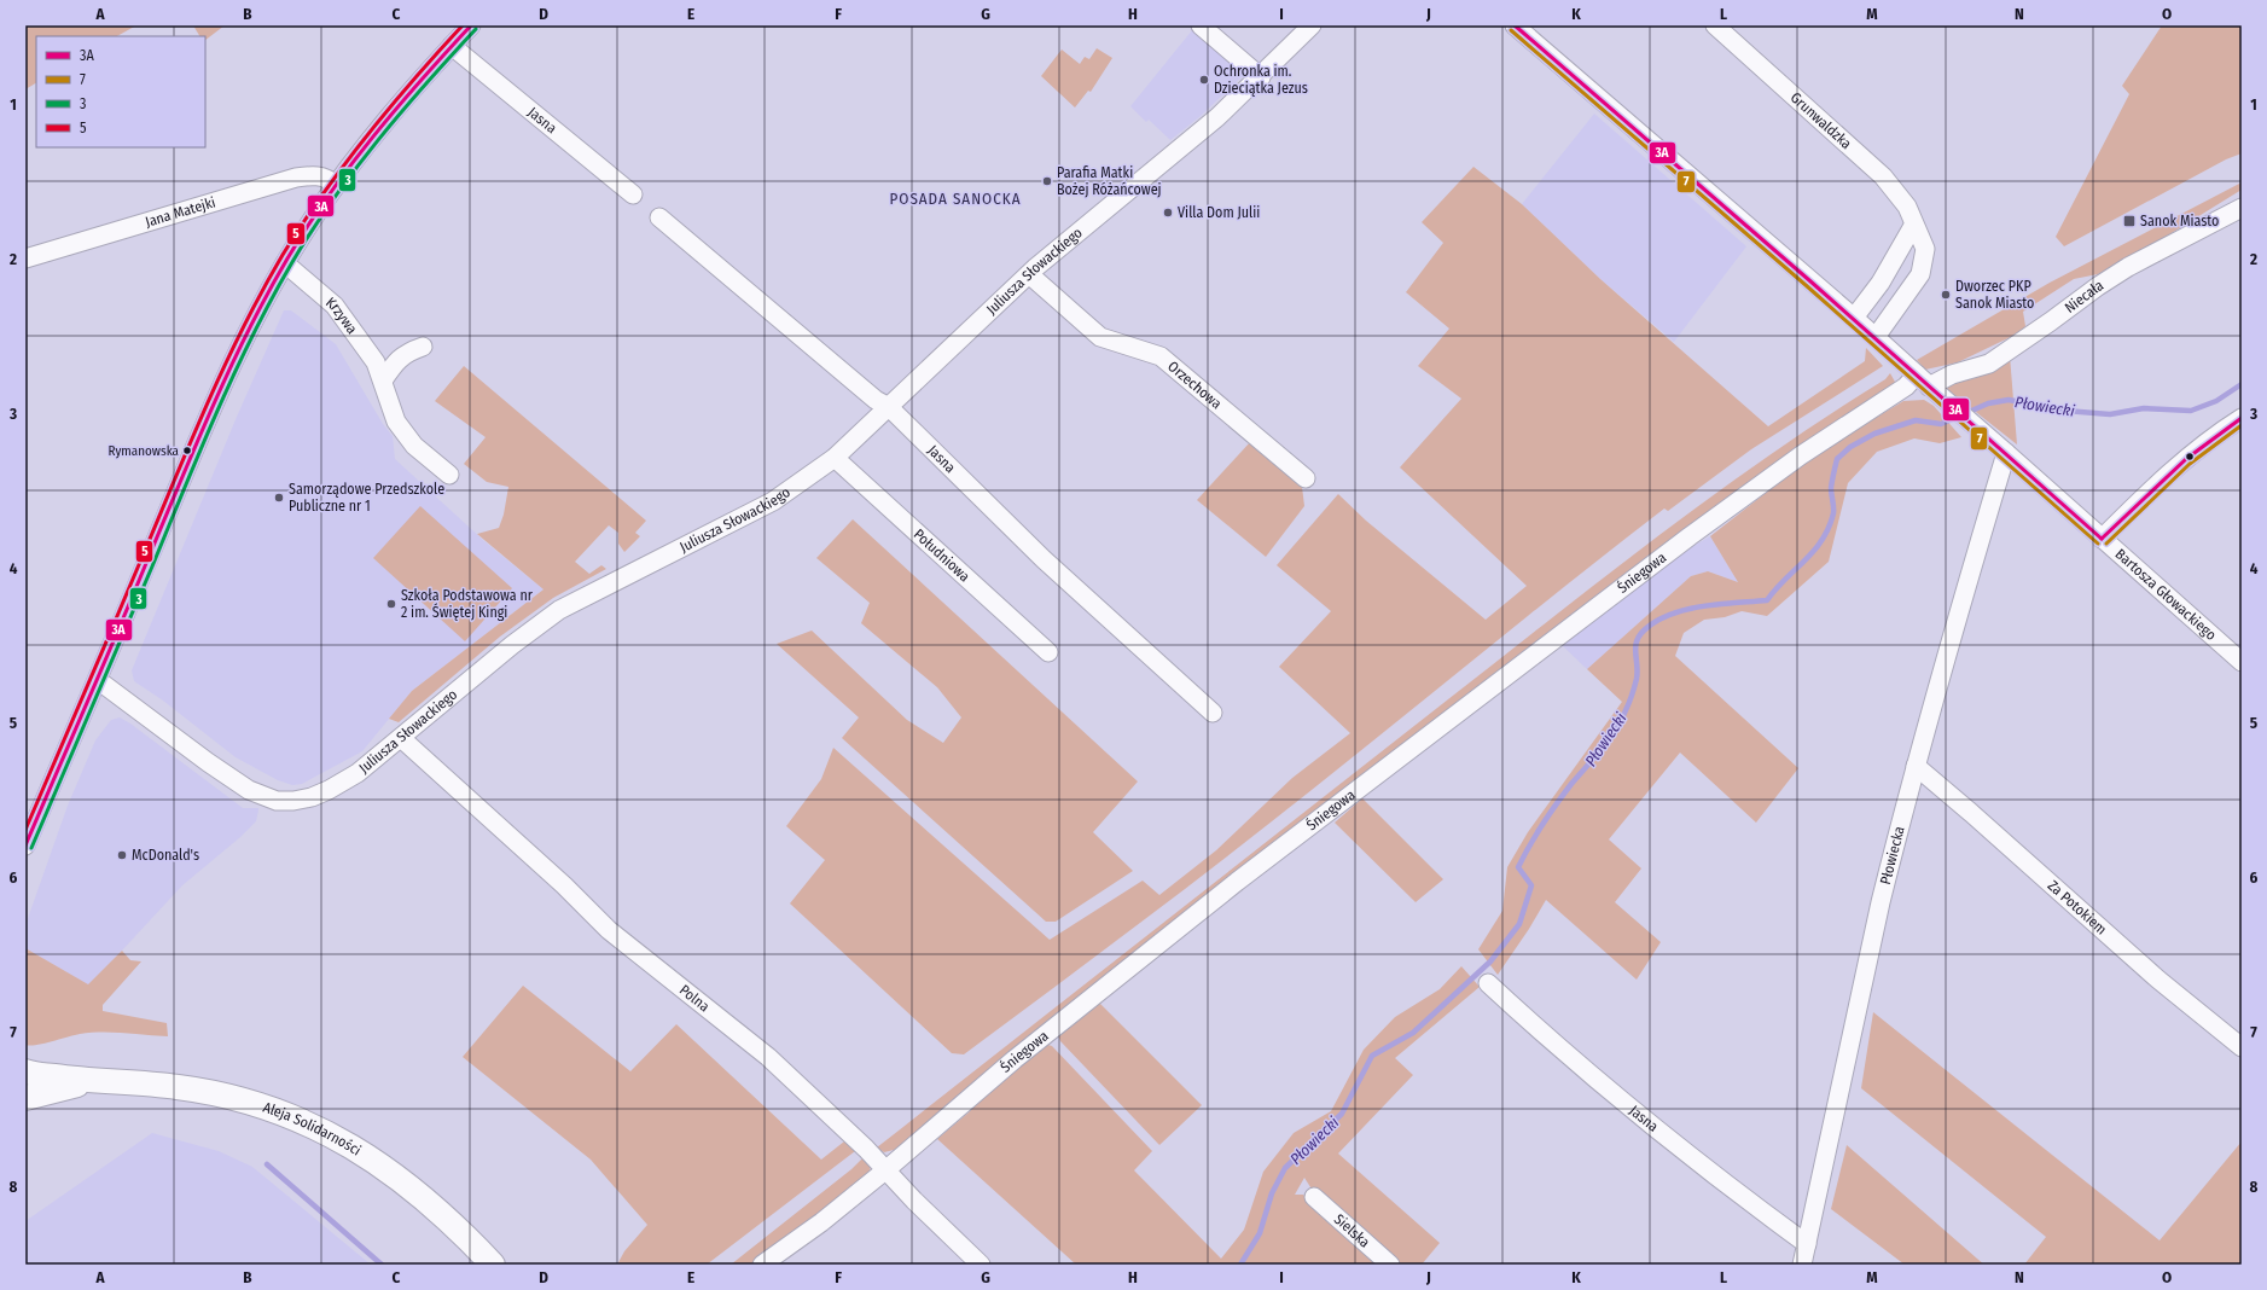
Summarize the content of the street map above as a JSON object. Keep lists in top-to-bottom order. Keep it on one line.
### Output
{"streets":{"main road":["Aleja Solidarności"],"street":["Jasna","Grunwaldzka","Jana Matejki","Juliusza Słowackiego","Niecała","Krzywa","Orzechowa","Południowa","Śniegowa","Bartosza Głowackiego","Płowiecka","Za Potokiem","Polna","Sielska"]},"crossings":[["Jasna","Juliusza Słowackiego"],["Jasna","Płowiecka"],["Grunwaldzka","Bartosza Głowackiego"],["Juliusza Słowackiego","Orzechowa"],["Juliusza Słowackiego","Południowa"],["Juliusza Słowackiego","Polna"],["Niecała","Śniegowa"],["Niecała","Bartosza Głowackiego"],["Śniegowa","Bartosza Głowackiego"],["Śniegowa","Polna"],["Bartosza Głowackiego","Płowiecka"],["Płowiecka","Za Potokiem"]],"districts":["POSADA SANOCKA"],"water":["Płowiecki"],"places":{"other":["Ochronka im. Dzieciątka Jezus","Parafia Matki Bożej Różańcowej","Villa Dom Julii","Dworzec PKP Sanok Miasto","Rymanowska","Samorządowe Przedszkole Publiczne nr 1","Szkoła Podstawowa nr 2 im. Świętej Kingi","McDonald's"],"transit":["Sanok Miasto"]},"lines":["transit line 3A","transit line 5","transit line 3","transit line 7"],"legend":["3A","7","3","5"],"grid":{"columns":["A","B","C","D","E","F","G","H","I","J","K","L","M","N","O"],"rows":["1","2","3","4","5","6","7","8"]}}
